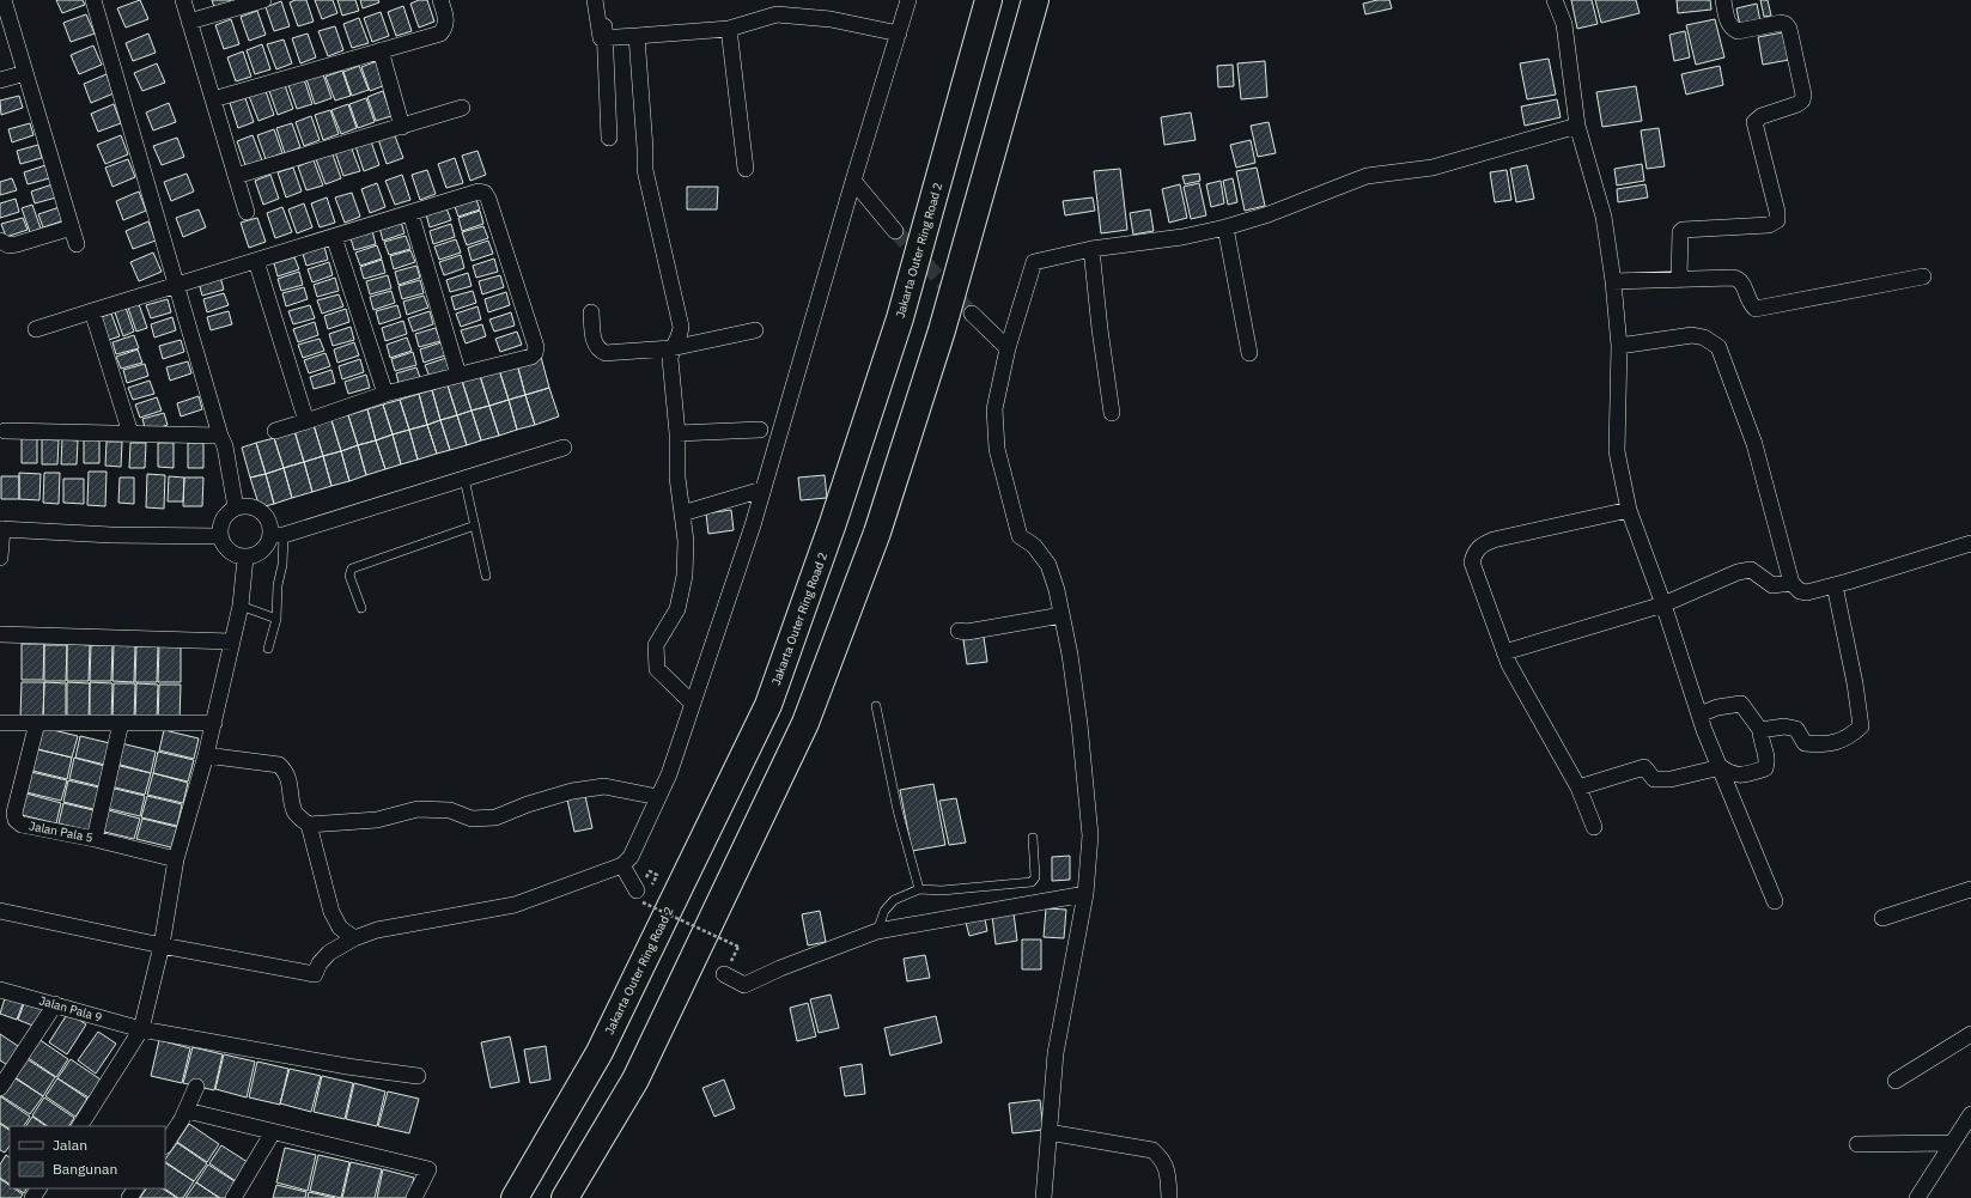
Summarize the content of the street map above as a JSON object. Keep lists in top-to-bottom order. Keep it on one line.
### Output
{"streets":{"highway":["Jakarta Outer Ring Road 2"],"street":["Jalan Pala 5","Jalan Pala 9"]},"legend":["Jalan","Bangunan"]}
